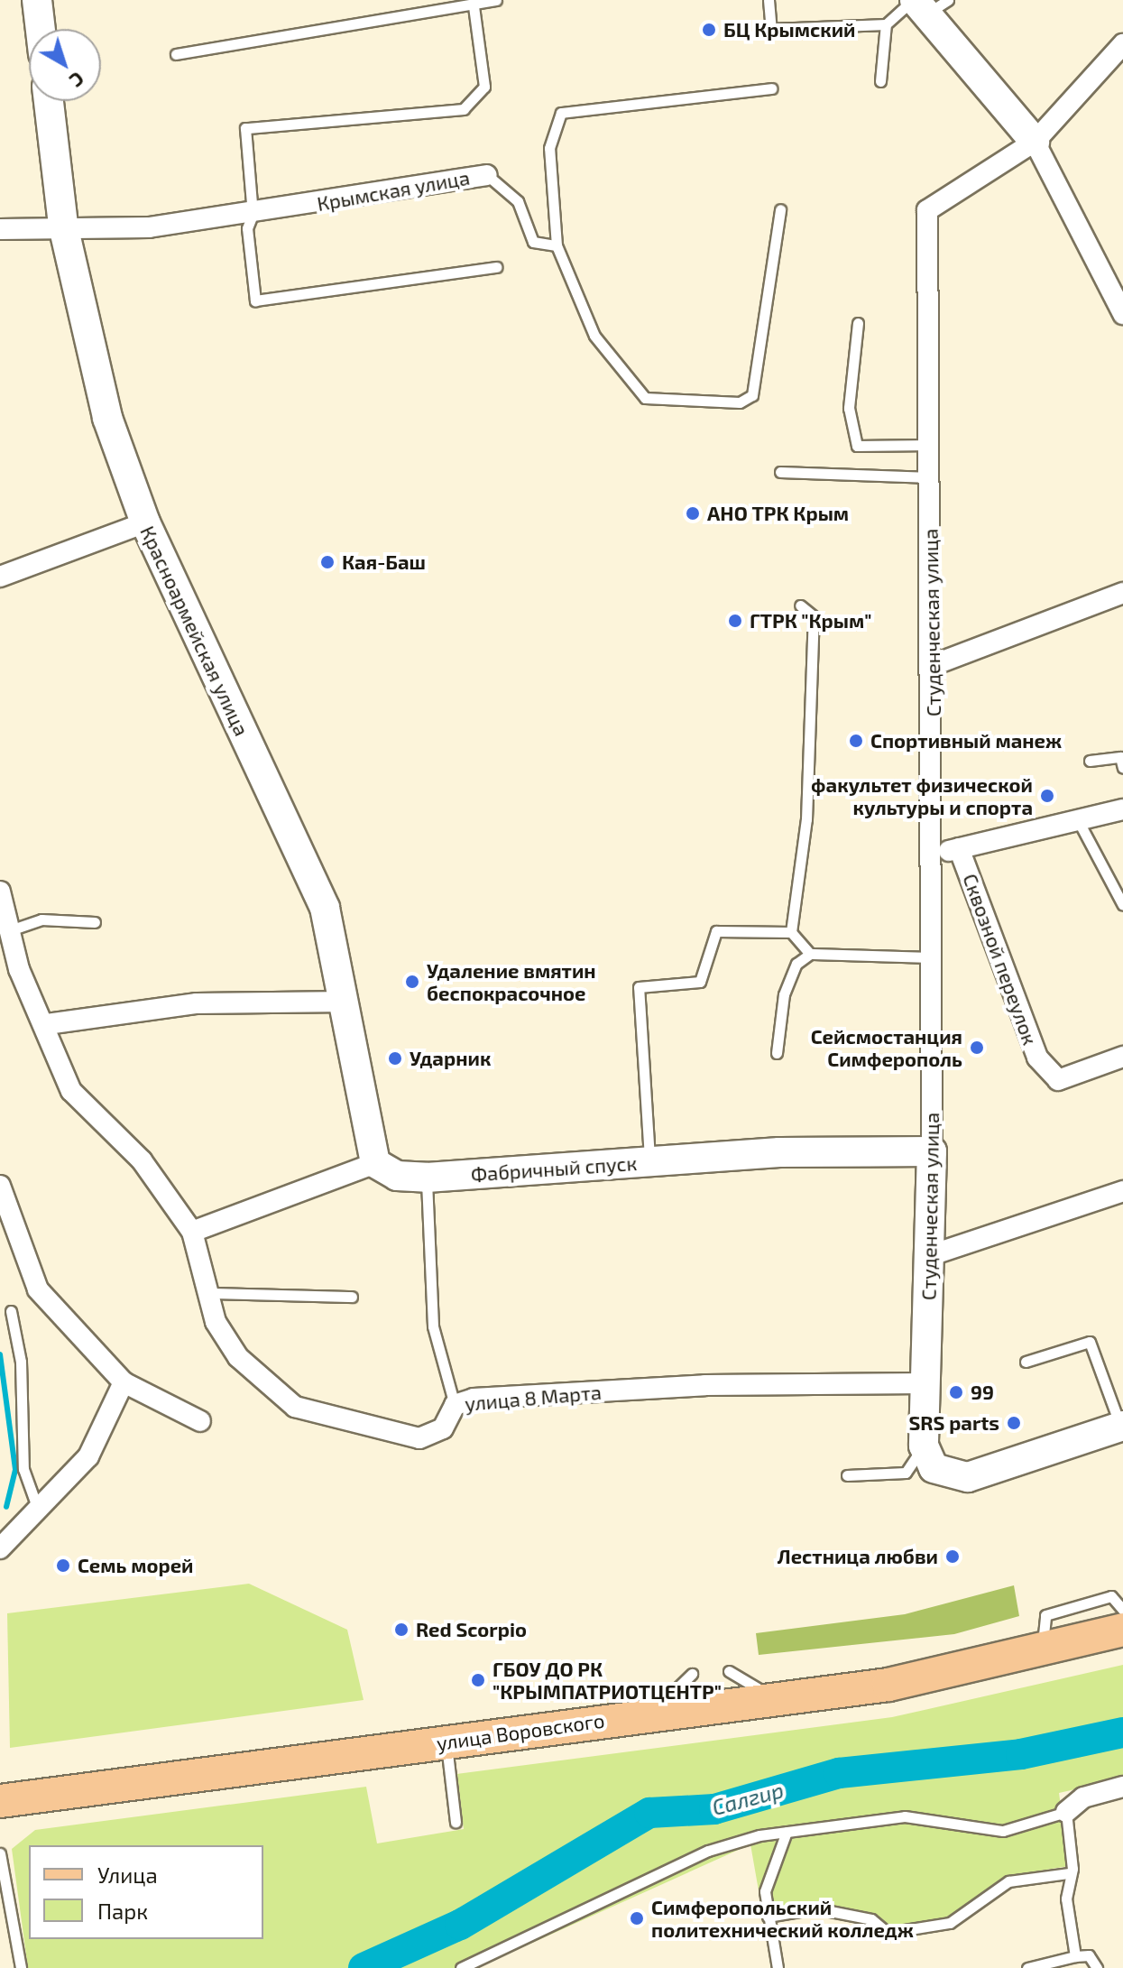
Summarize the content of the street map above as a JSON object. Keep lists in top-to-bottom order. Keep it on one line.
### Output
{"streets":{"main road":["Студенческая улица","Красноармейская улица","Фабричный спуск","улица Воровского"],"street":["Крымская улица","Сквозной переулок","улица 8 Марта"]},"crossings":[["Крымская улица","Красноармейская улица"],["Студенческая улица","Фабричный спуск"],["Студенческая улица","улица 8 Марта"],["Красноармейская улица","Фабричный спуск"]],"water":["Салгир"],"places":["БЦ Крымский","АНО ТРК Крым","Кая-Баш","ГТРК \"Крым\"","Спортивный манеж","факультет физической культуры и спорта","Удаление вмятин беспокрасочное","Сейсмостанция Симферополь","Ударник","99","SRS parts","Лестница любви","Семь морей","Red Scorpio","ГБОУ ДО РК \"КРЫМПАТРИОТЦЕНТР\"","Симферопольский политехнический колледж"],"legend":["Улица","Парк"],"north":"bottom right"}
